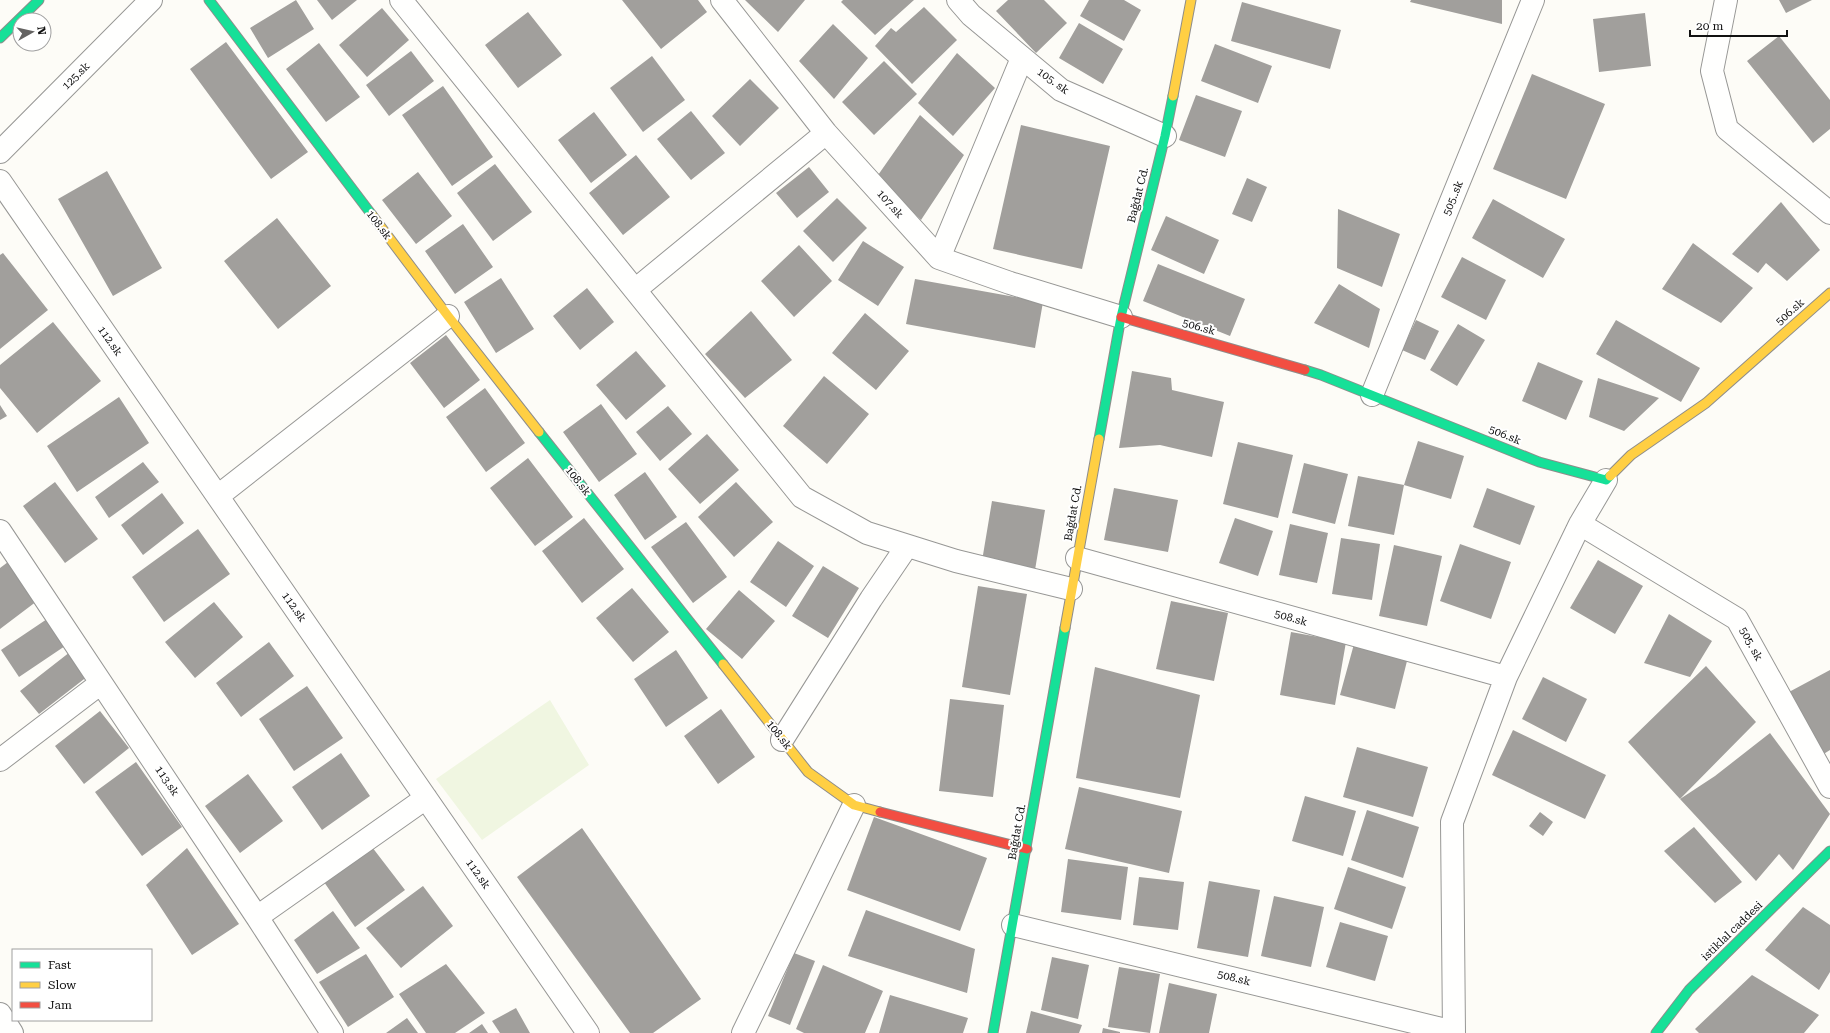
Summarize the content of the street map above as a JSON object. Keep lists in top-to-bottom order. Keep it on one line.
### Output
{"streets":{"main road":["Bağdat Cd.","108.sk","506.sk","istiklal caddesi"],"street":["125.sk","105. sk","505..sk","107.sk","112.sk","508.sk","505. sk","113.sk"]},"crossings":[["105. sk","Bağdat Cd."],["Bağdat Cd.","107.sk"],["Bağdat Cd.","108.sk"],["Bağdat Cd.","506.sk"],["Bağdat Cd.","508.sk"],["505..sk","506.sk"],["107.sk","506.sk"]],"legend":["Fast","Slow","Jam"],"scale_bar":"20 m","north":"right"}
